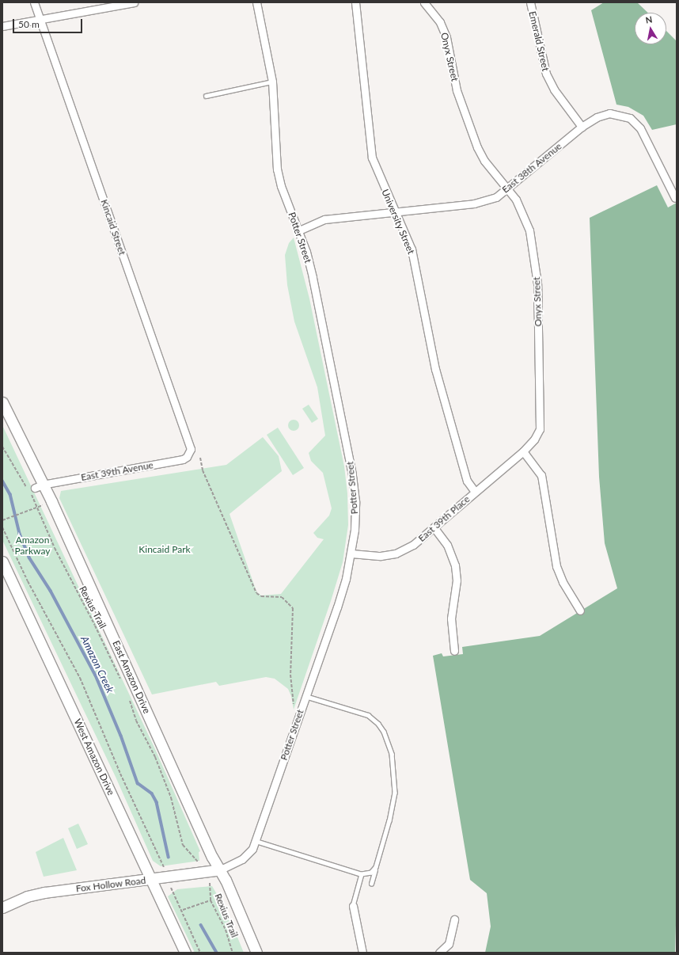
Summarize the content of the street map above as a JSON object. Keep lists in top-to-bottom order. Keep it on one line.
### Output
{"streets":{"street":["Emerald Street","Onyx Street","East 38th Avenue","University Street","Kincaid Street","Potter Street","East 39th Avenue","East 39th Place","East Amazon Drive","West Amazon Drive","Fox Hollow Road"],"path":["Rexius Trail"]},"crossings":[["Emerald Street","East 38th Avenue"],["Onyx Street","East 38th Avenue"],["Onyx Street","East 39th Place"],["East 38th Avenue","University Street"],["East 38th Avenue","Potter Street"],["University Street","East 39th Place"],["Kincaid Street","East 39th Avenue"],["Potter Street","East 39th Place"],["Potter Street","East Amazon Drive"],["Potter Street","Fox Hollow Road"],["East 39th Avenue","East Amazon Drive"],["East Amazon Drive","Fox Hollow Road"],["West Amazon Drive","Fox Hollow Road"]],"water":["Amazon Creek"],"parks":["Amazon Parkway","Kincaid Park"],"scale_bar":"50 m","north":"top"}
